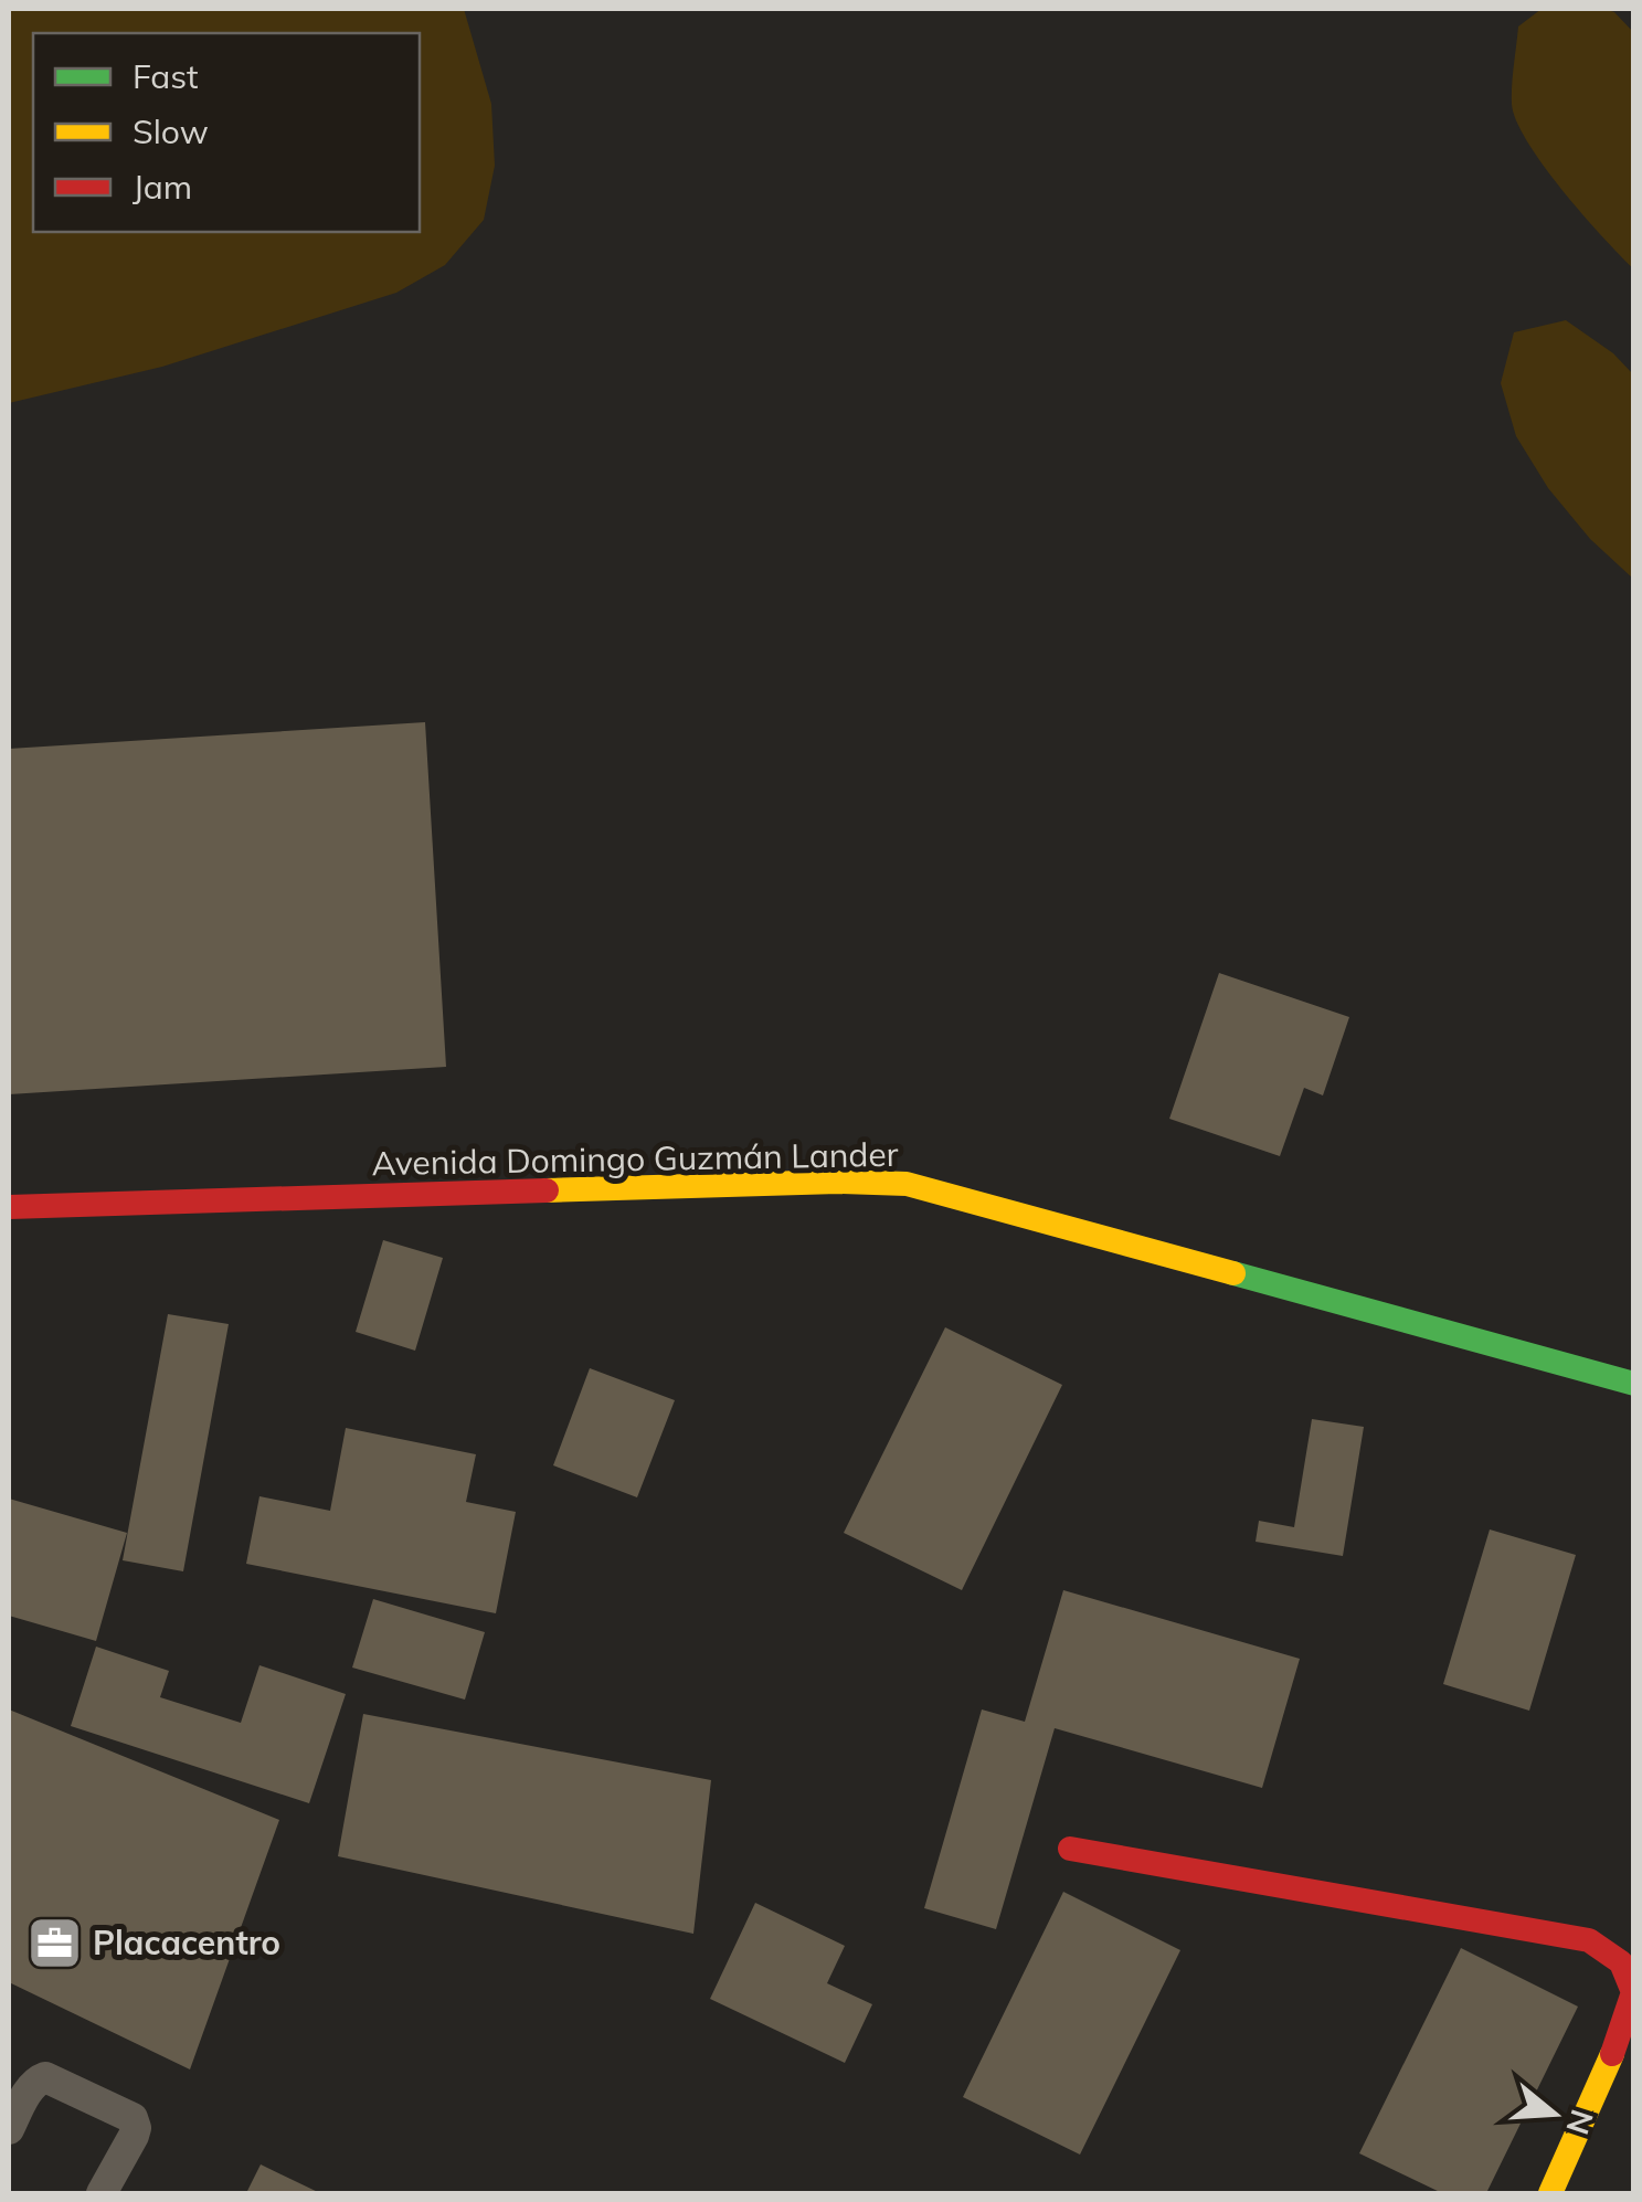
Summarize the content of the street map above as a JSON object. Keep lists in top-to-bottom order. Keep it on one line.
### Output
{"streets":{"street":["Avenida Domingo Guzmán Lander"]},"places":{"office":["Placacentro"]},"legend":["Fast","Slow","Jam"],"north":"right"}
